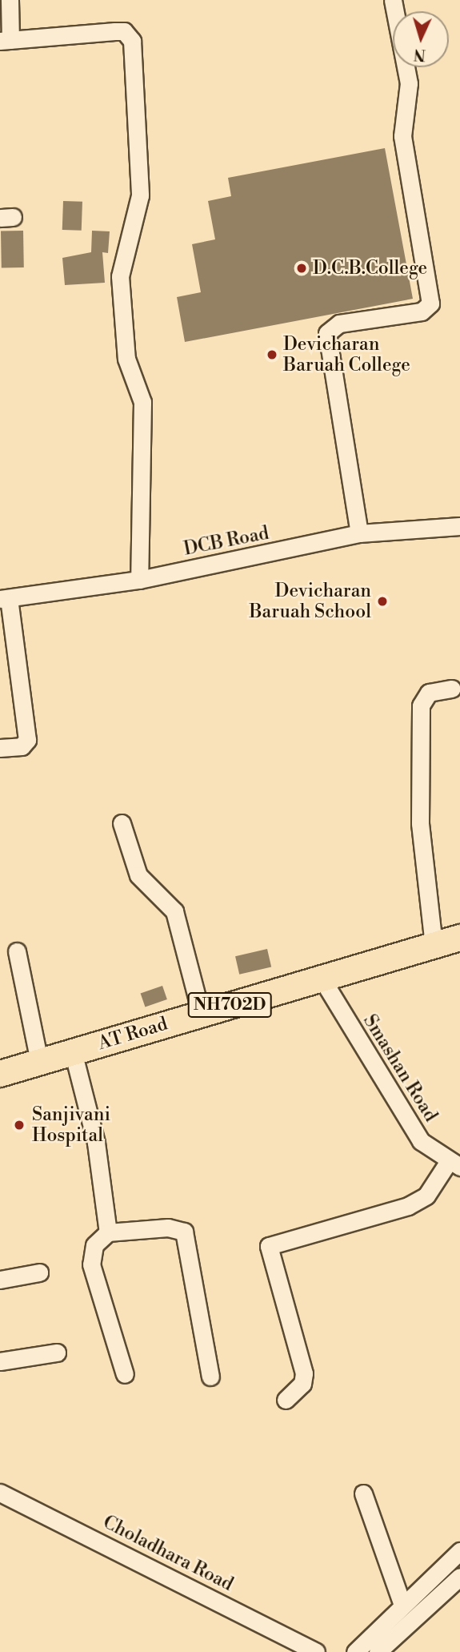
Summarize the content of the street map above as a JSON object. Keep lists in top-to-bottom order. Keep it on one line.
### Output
{"streets":{"highway":["NH702D","AT Road"],"street":["DCB Road","Smashan Road","Choladhara Road"]},"crossings":[["AT Road","Smashan Road"]],"places":["D.C.B.College","Devicharan Baruah College","Devicharan Baruah School","Sanjivani Hospital"],"north":"bottom"}
